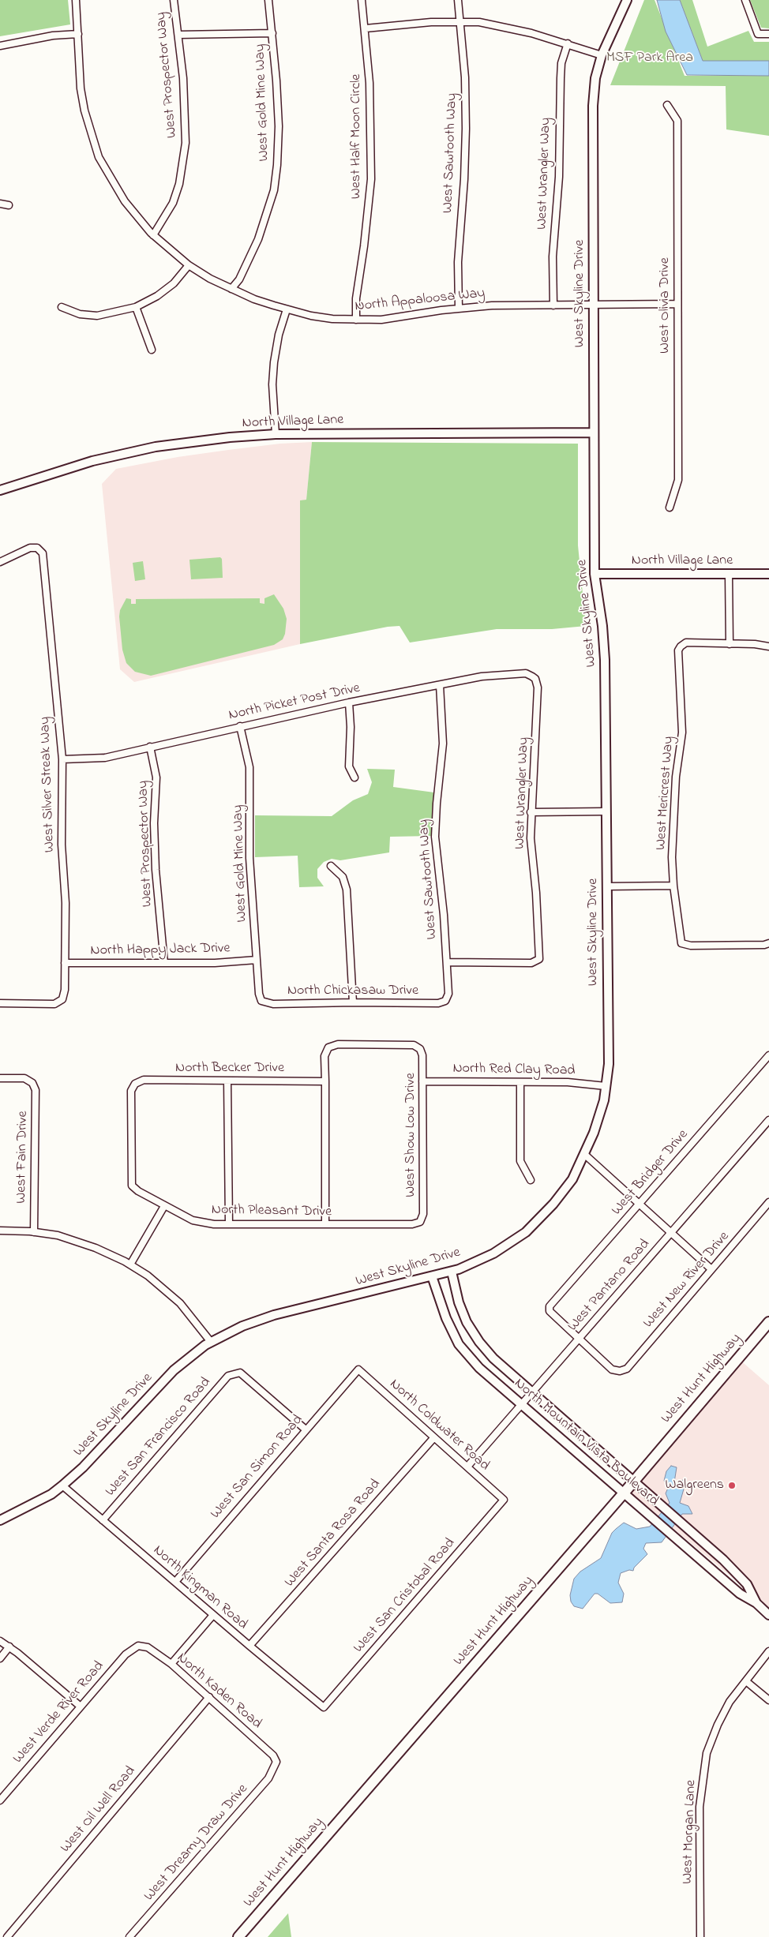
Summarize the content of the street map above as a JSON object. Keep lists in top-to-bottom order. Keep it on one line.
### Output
{"streets":{"main road":["West Hunt Highway"],"street":["West Prospector Way","West Gold Mine Way","West Half Moon Circle","West Sawtooth Way","West Wrangler Way","West Skyline Drive","North Appaloosa Way","West Olivia Drive","North Village Lane","North Picket Post Drive","West Silver Streak Way","West Mericrest Way","North Happy Jack Drive","North Chickasaw Drive","North Becker Drive","North Red Clay Road","West Show Low Drive","West Fain Drive","West Bridger Drive","North Pleasant Drive","West New River Drive","West Pantano Road","North Coldwater Road","West San Francisco Road","North Mountain Vista Boulevard","West San Simon Road","West Santa Rosa Road","North Kingman Road","West San Cristobal Road","North Kaden Road","West Verde River Road","West Oil Well Road","West Morgan Lane","West Dreamy Draw Drive"]},"crossings":[["West Prospector Way","North Appaloosa Way"],["West Prospector Way","North Picket Post Drive"],["West Prospector Way","North Happy Jack Drive"],["West Gold Mine Way","North Appaloosa Way"],["West Gold Mine Way","North Picket Post Drive"],["West Gold Mine Way","North Happy Jack Drive"],["West Gold Mine Way","North Chickasaw Drive"],["West Half Moon Circle","North Appaloosa Way"],["West Sawtooth Way","West Wrangler Way"],["West Sawtooth Way","North Appaloosa Way"],["West Sawtooth Way","North Picket Post Drive"],["West Sawtooth Way","North Chickasaw Drive"],["West Wrangler Way","North Appaloosa Way"],["West Wrangler Way","North Picket Post Drive"],["West Skyline Drive","North Appaloosa Way"],["West Skyline Drive","North Village Lane"],["West Skyline Drive","North Red Clay Road"],["West Skyline Drive","North Mountain Vista Boulevard"],["West Skyline Drive","North Kingman Road"],["North Appaloosa Way","West Olivia Drive"],["North Picket Post Drive","West Silver Streak Way"],["West Silver Streak Way","North Happy Jack Drive"],["North Becker Drive","West Show Low Drive"],["North Becker Drive","North Pleasant Drive"],["North Red Clay Road","West Show Low Drive"],["West Show Low Drive","North Pleasant Drive"],["West Bridger Drive","West New River Drive"],["West Bridger Drive","West Pantano Road"],["West New River Drive","West Pantano Road"],["West Pantano Road","North Coldwater Road"],["West Pantano Road","North Mountain Vista Boulevard"],["West Hunt Highway","North Mountain Vista Boulevard"],["North Coldwater Road","West San Simon Road"],["North Coldwater Road","West Santa Rosa Road"],["North Coldwater Road","West San Cristobal Road"],["West San Francisco Road","West San Simon Road"],["West San Francisco Road","North Kingman Road"],["West San Simon Road","North Kingman Road"],["West Santa Rosa Road","North Kingman Road"],["North Kingman Road","West San Cristobal Road"],["North Kaden Road","West Verde River Road"],["North Kaden Road","West Oil Well Road"],["North Kaden Road","West Dreamy Draw Drive"]],"parks":["MSF Park Area"],"places":["Walgreens"]}
